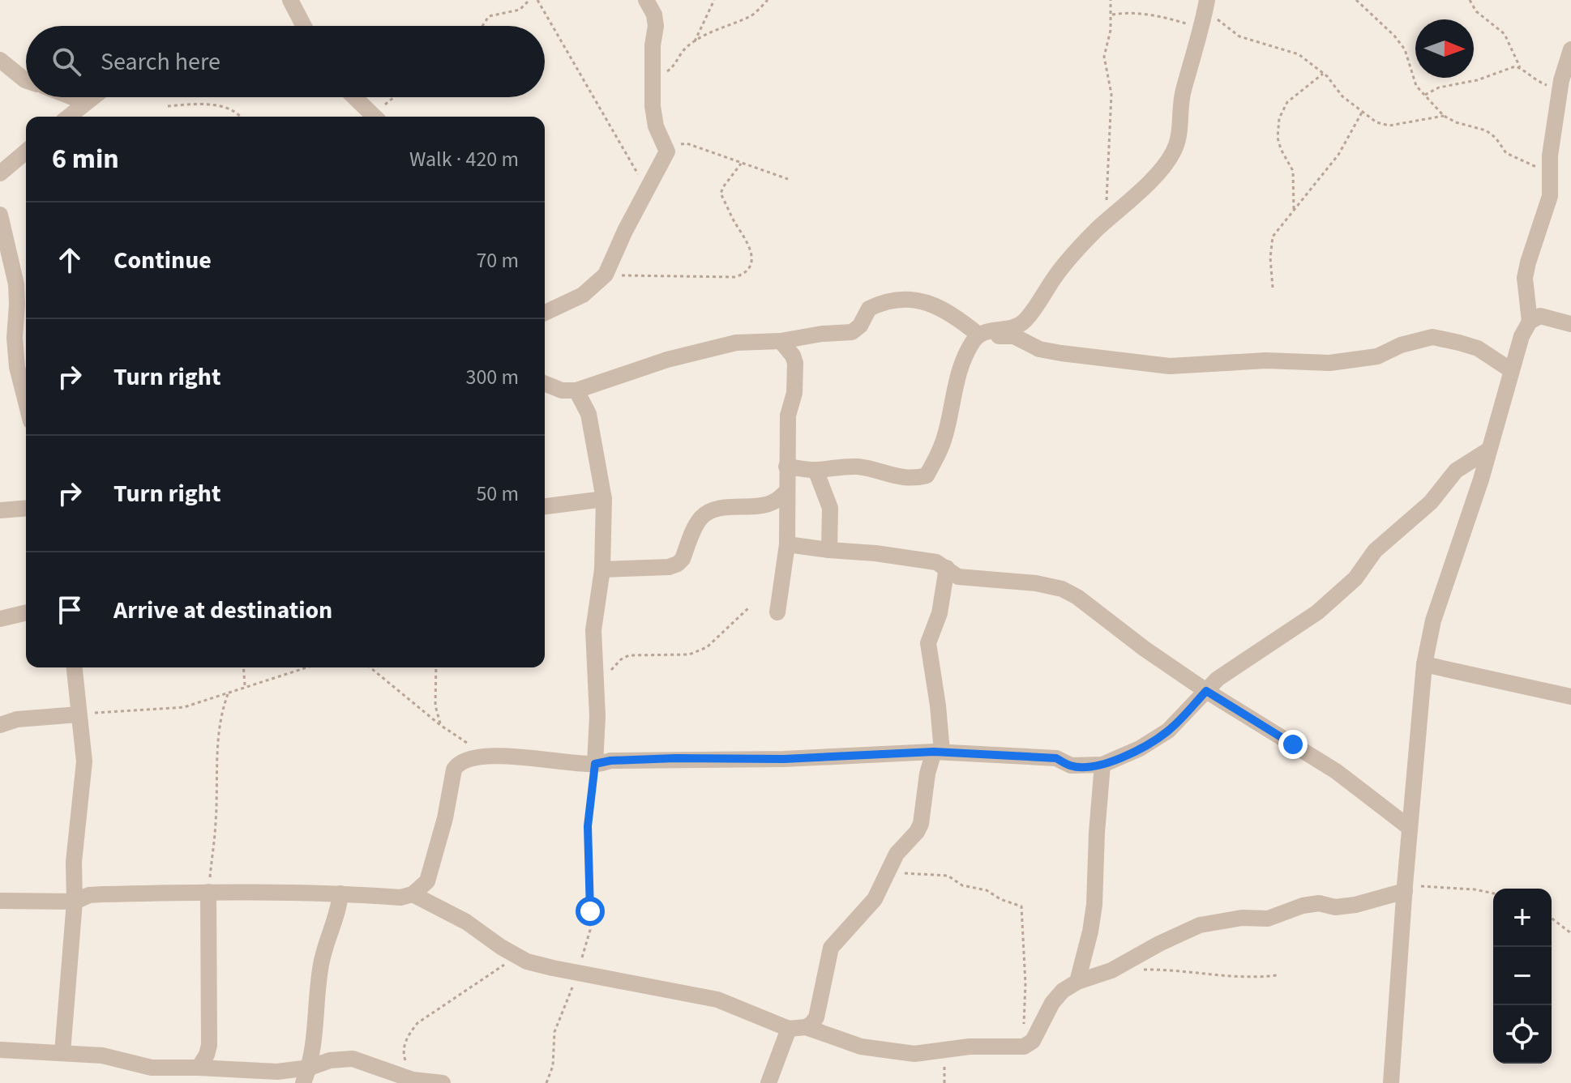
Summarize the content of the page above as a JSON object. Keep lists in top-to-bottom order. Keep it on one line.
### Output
{"north":"right","page":{"search":"Search here","heading":["6 min","Walk · 420 m"],"list":[["Continue","70 m"],["Turn right","300 m"],["Turn right","50 m"],"Arrive at destination"],"map_buttons":["+","−"]}}
